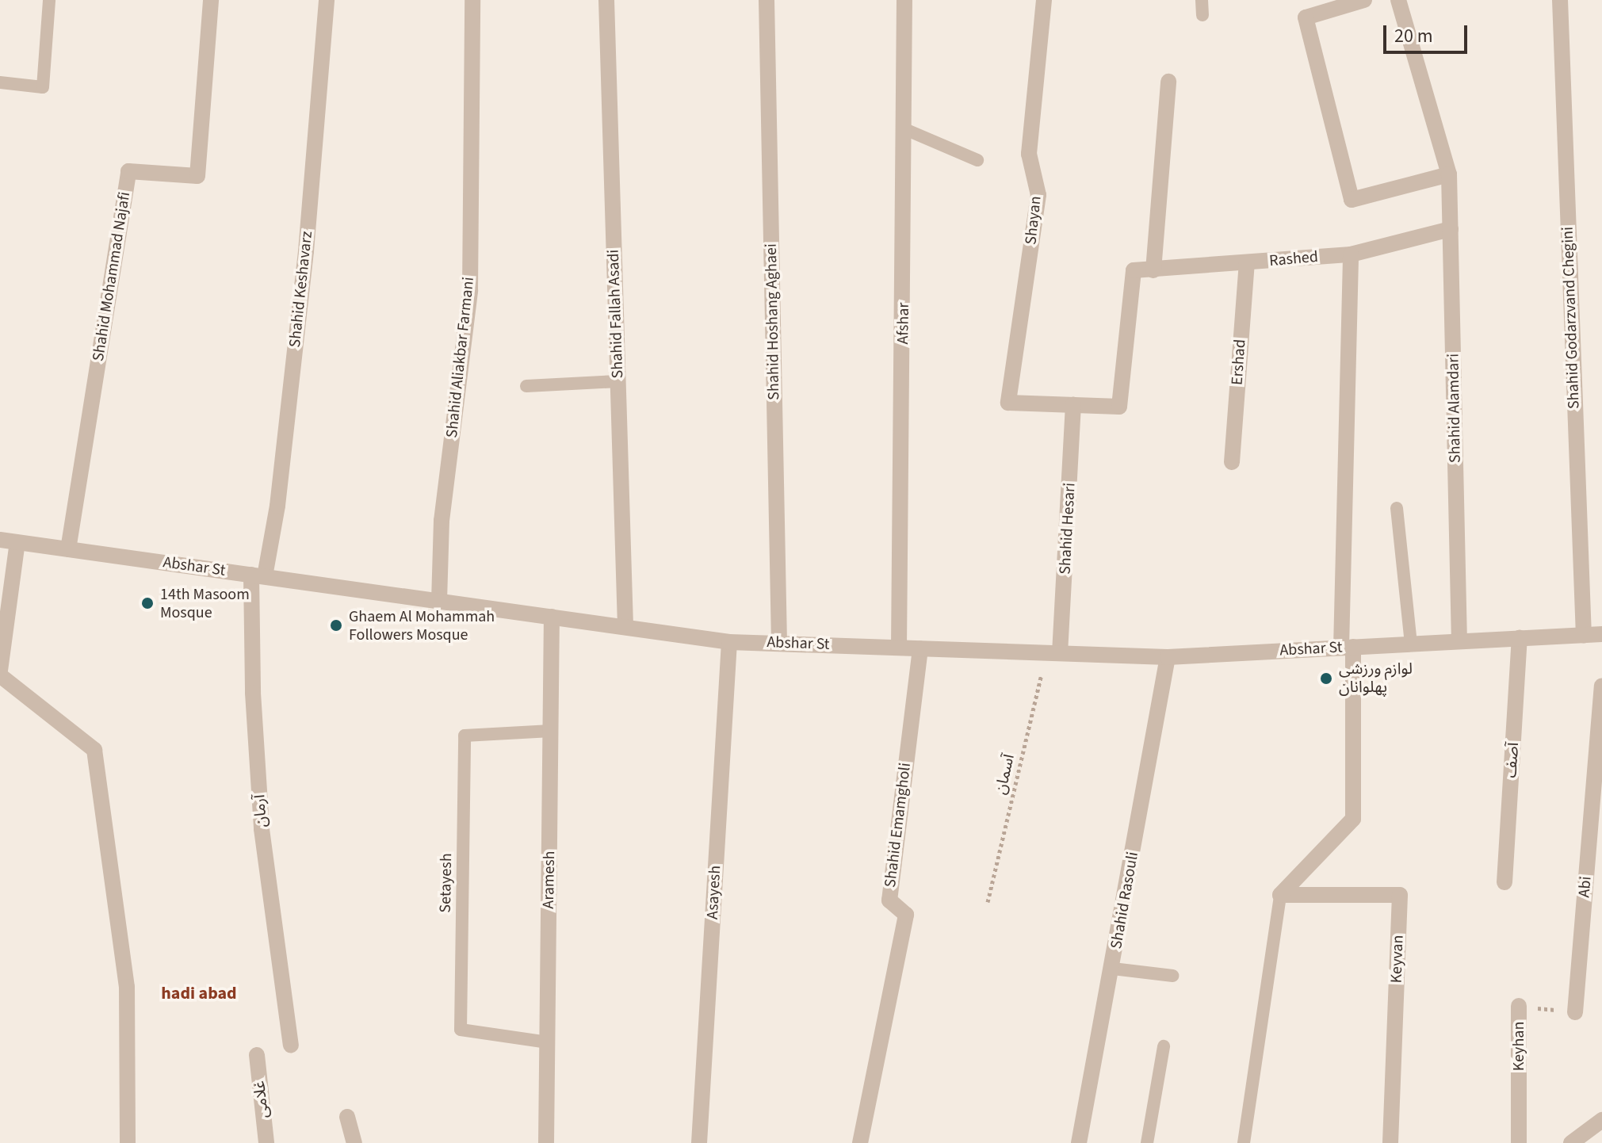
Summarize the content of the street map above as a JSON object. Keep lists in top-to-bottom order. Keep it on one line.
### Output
{"streets":{"street":["Shayan","Rashed","Shahid Mohammad Najafi","Shahid Keshavarz","Shahid Fallah Asadi","Shahid Godarzvand Chegini","Shahid Hoshang Aghaei","Afshar","Shahid Aliakbar Farmani","Ershad","Shahid Alamdari","Shahid Hesari","Abshar St","آصف","آرمان","Shahid Emamgholi","Aramesh","Abi","Asayesh","Shahid Rasouli","Keyvan","Keyhan","غلامی"],"lane":["Setayesh"],"path":["آسمان"]},"crossings":[["Shayan","Rashed"],["Shayan","Shahid Hesari"],["Rashed","Ershad"],["Rashed","Shahid Alamdari"],["Rashed","Shahid Hesari"],["Shahid Mohammad Najafi","Abshar St"],["Shahid Keshavarz","Abshar St"],["Shahid Keshavarz","آرمان"],["Shahid Fallah Asadi","Abshar St"],["Shahid Godarzvand Chegini","Abshar St"],["Shahid Hoshang Aghaei","Abshar St"],["Afshar","Abshar St"],["Shahid Aliakbar Farmani","Abshar St"],["Shahid Alamdari","Abshar St"],["Shahid Hesari","Abshar St"],["Shahid Hesari","آسمان"],["Abshar St","آصف"],["Abshar St","آسمان"],["Abshar St","آرمان"],["Abshar St","Shahid Emamgholi"],["Abshar St","Aramesh"],["Abshar St","Asayesh"],["Abshar St","Shahid Rasouli"],["Aramesh","Setayesh"],["Abi","Keyhan"]],"districts":["hadi abad"],"places":["14th Masoom Mosque","Ghaem Al Mohammah Followers Mosque","لوازم ورزشی پهلوانان"],"scale_bar":"20 m"}
